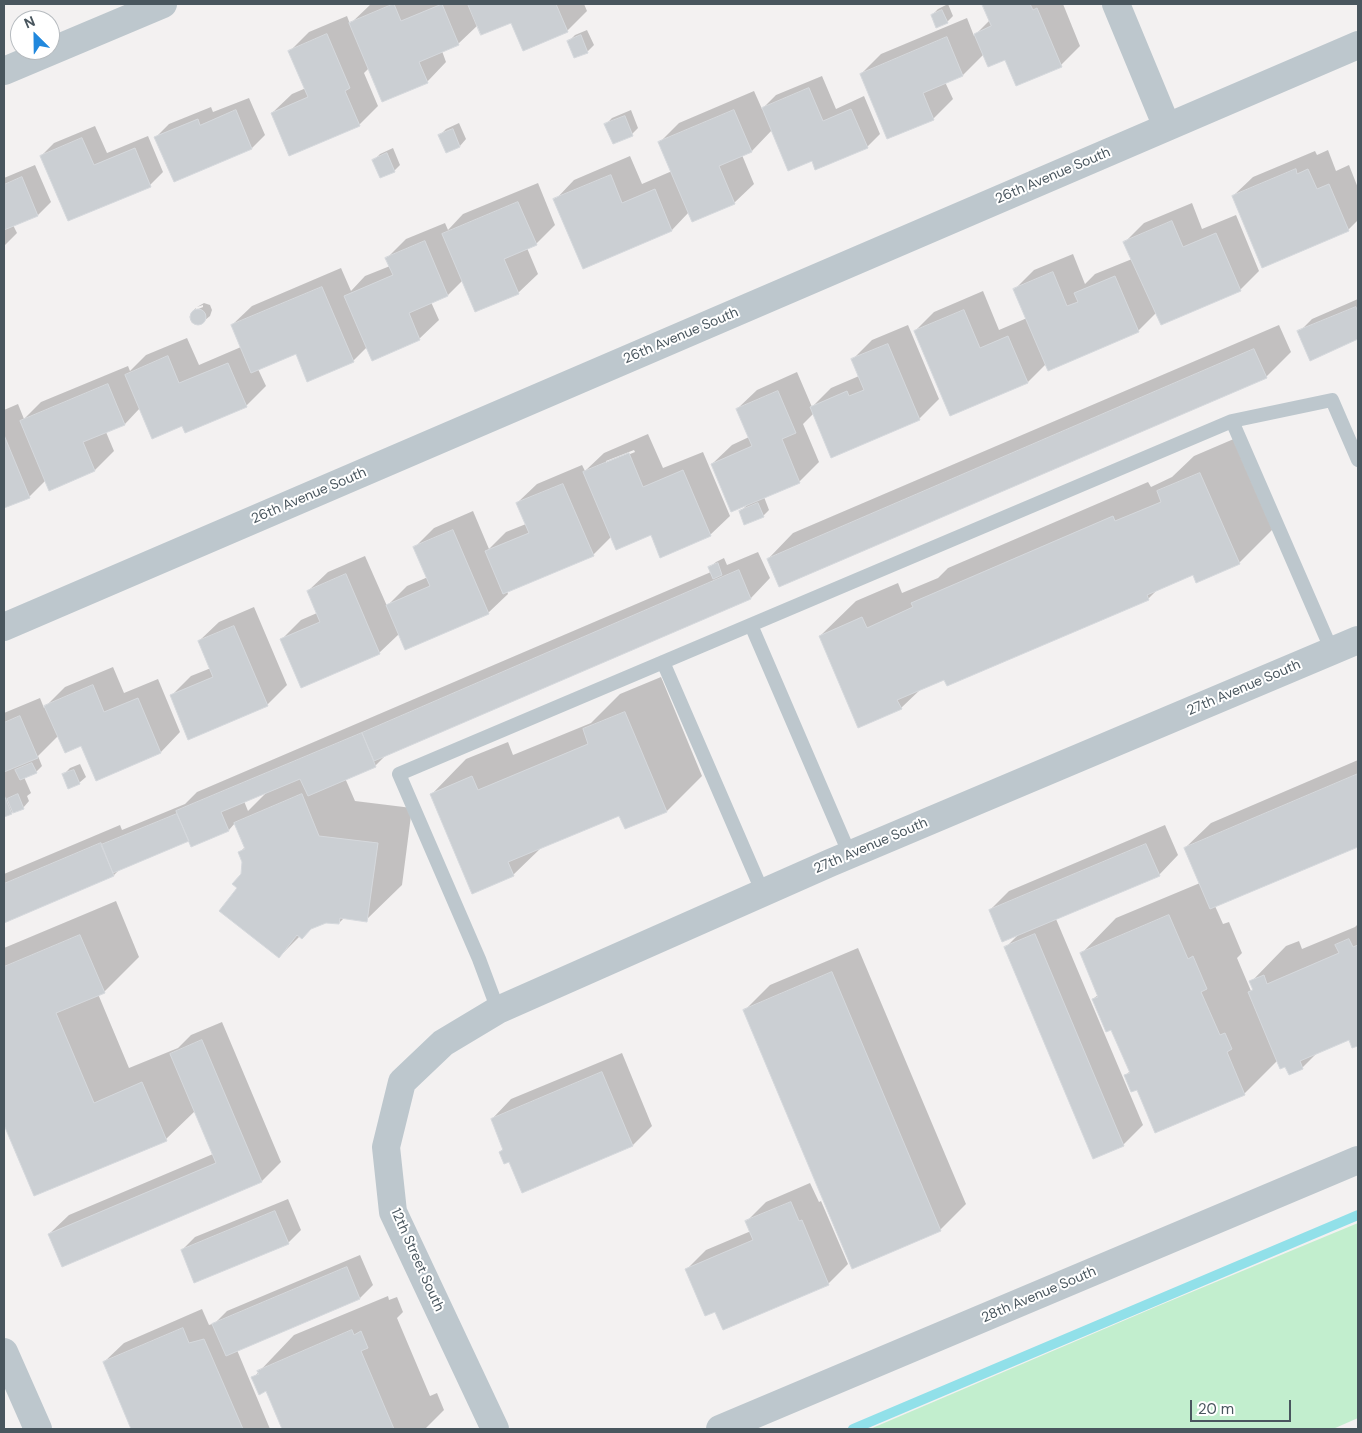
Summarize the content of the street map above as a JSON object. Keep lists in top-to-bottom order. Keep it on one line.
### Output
{"streets":{"street":["26th Avenue South","27th Avenue South","12th Street South","28th Avenue South"]},"crossings":[["27th Avenue South","12th Street South"]],"scale_bar":"20 m","north":"top left"}
